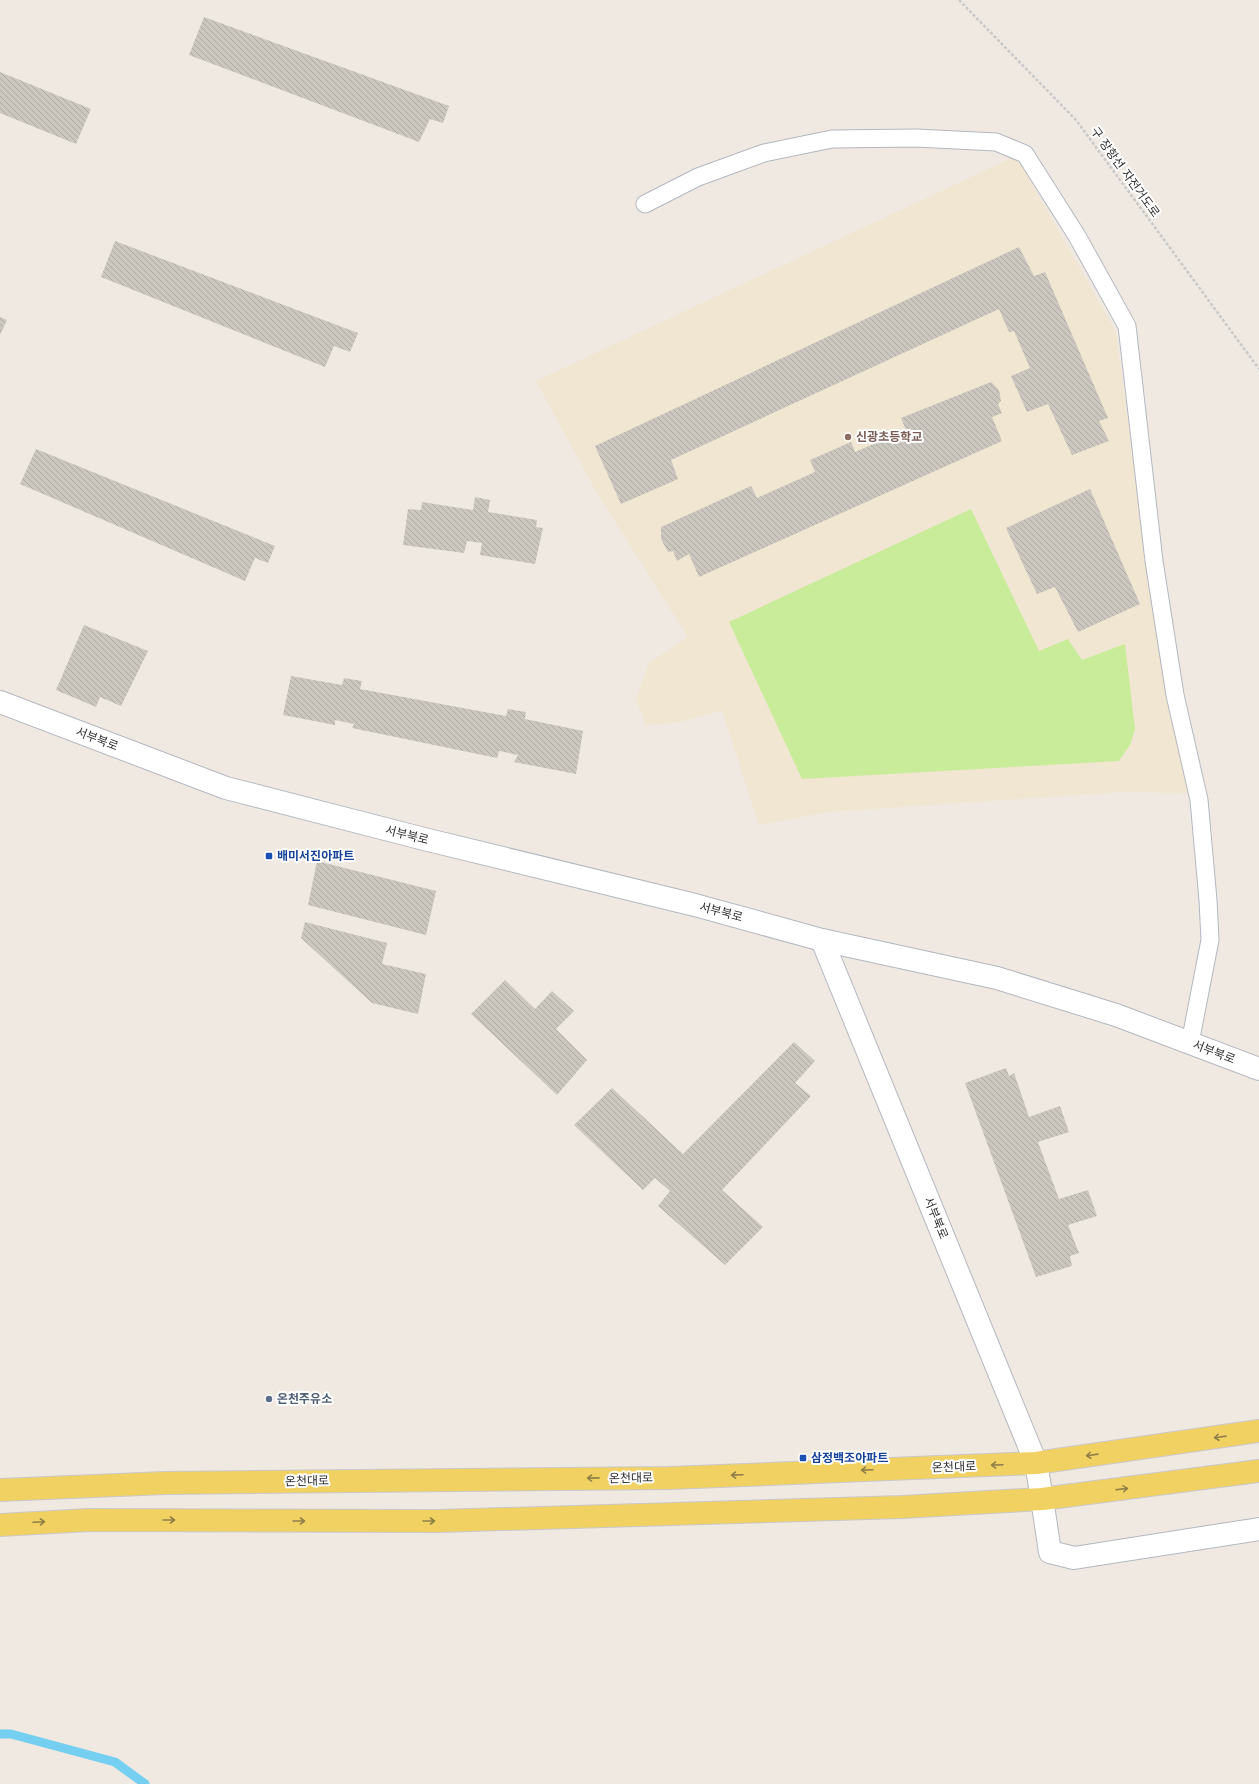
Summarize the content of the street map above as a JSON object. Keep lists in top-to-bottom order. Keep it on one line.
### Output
{"streets":{"main road":["온천대로"],"street":["서부북로"],"path":["구 장항선 자전거도로"]},"crossings":[["서부북로","온천대로"]],"places":{"other":["신광초등학교","온천주유소"],"transit":["배미서진아파트","삼정백조아파트"]}}
